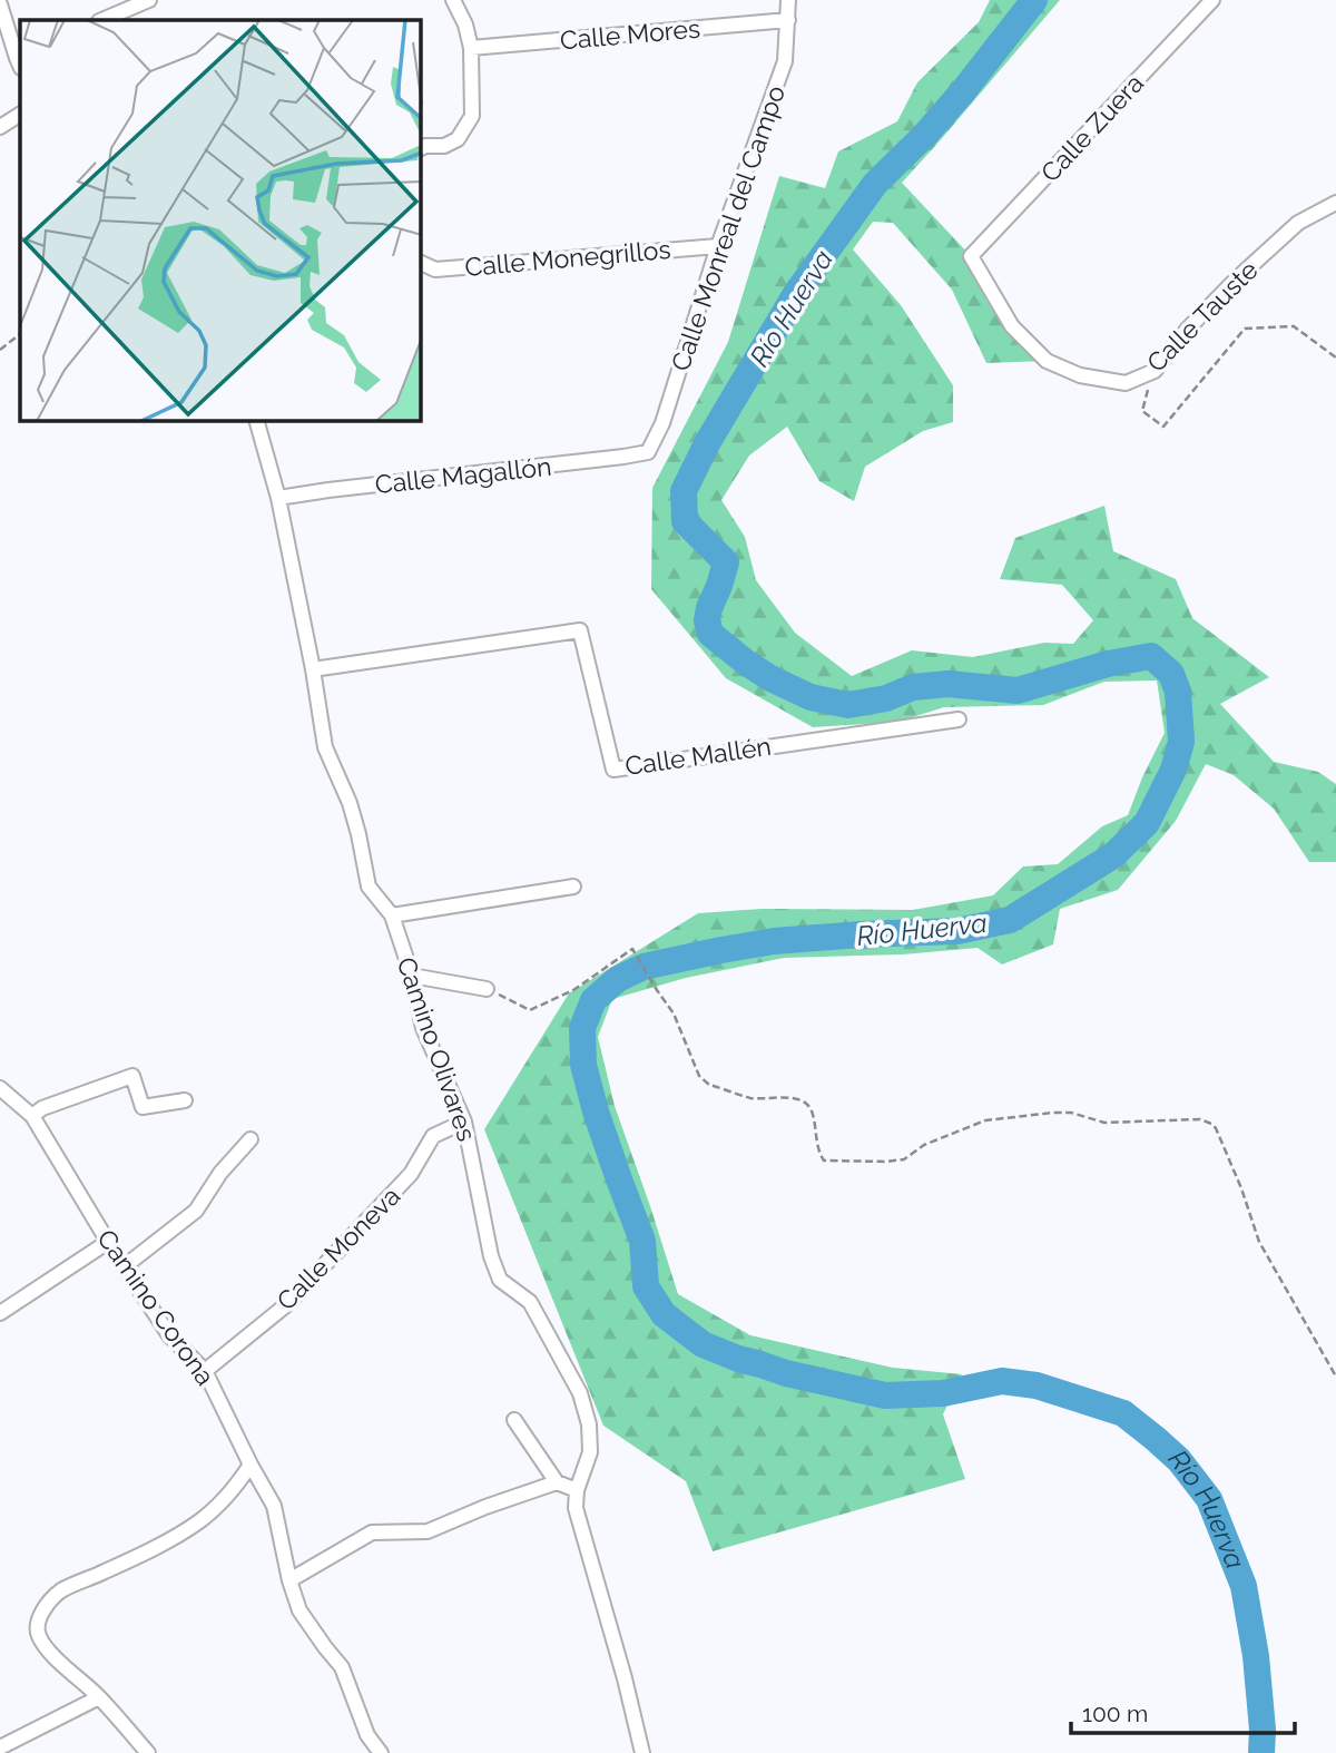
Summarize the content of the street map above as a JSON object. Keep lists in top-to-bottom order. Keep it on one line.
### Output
{"streets":{"street":["Calle Mores","Calle Zuera","Calle Monreal del Campo","Calle Monegrillos","Calle Tauste","Calle Magallón","Calle Mallén","Camino Olivares","Calle Moneva","Camino Corona"]},"crossings":[["Calle Mores","Calle Monreal del Campo"],["Calle Zuera","Calle Tauste"],["Calle Monreal del Campo","Calle Monegrillos"],["Calle Monreal del Campo","Calle Magallón"],["Calle Magallón","Camino Olivares"],["Calle Mallén","Camino Olivares"],["Camino Olivares","Calle Moneva"],["Calle Moneva","Camino Corona"]],"water":["Río Huerva"],"scale_bar":"100 m"}
